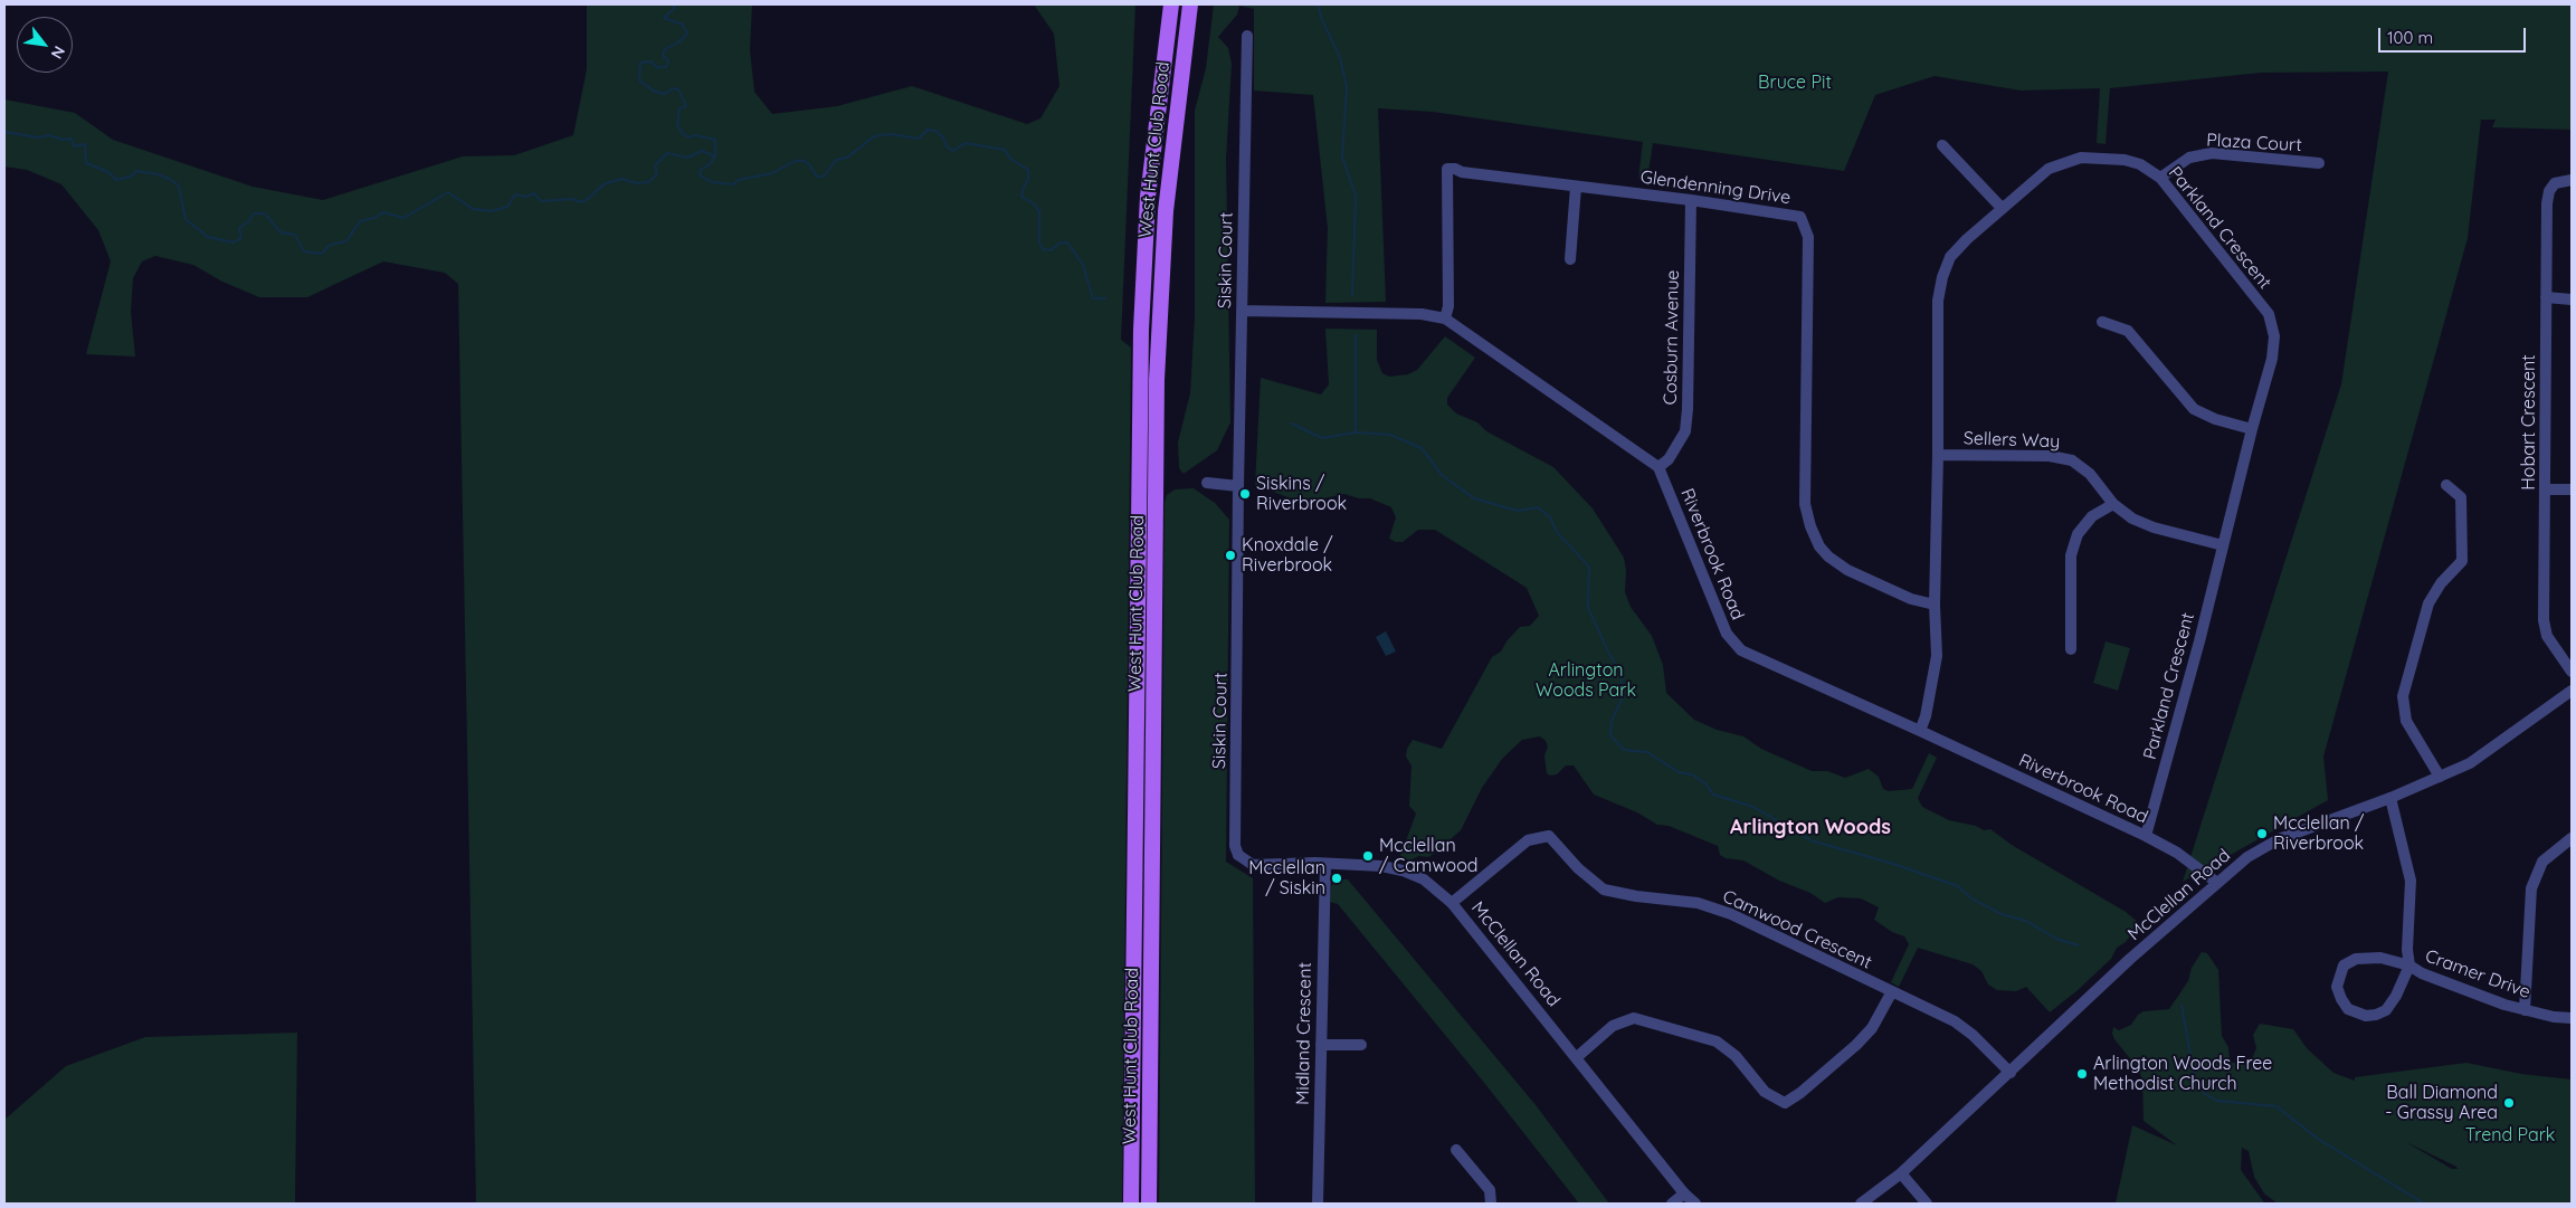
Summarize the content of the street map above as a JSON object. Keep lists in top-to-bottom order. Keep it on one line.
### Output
{"streets":{"main road":["West Hunt Club Road"],"street":["Plaza Court","Glendenning Drive","Parkland Crescent","Siskin Court","Cosburn Avenue","Hobart Crescent","Sellers Way","Riverbrook Road","McClellan Road","Camwood Crescent","Cramer Drive","Midland Crescent"]},"crossings":[["Plaza Court","Parkland Crescent"],["Glendenning Drive","Parkland Crescent"],["Glendenning Drive","Cosburn Avenue"],["Parkland Crescent","Sellers Way"],["Parkland Crescent","Riverbrook Road"],["Siskin Court","McClellan Road"],["Cosburn Avenue","Riverbrook Road"],["Riverbrook Road","McClellan Road"],["McClellan Road","Camwood Crescent"],["McClellan Road","Cramer Drive"],["McClellan Road","Midland Crescent"]],"districts":["Arlington Woods"],"parks":["Bruce Pit","Arlington Woods Park","Trend Park"],"places":["Siskins / Riverbrook","Knoxdale / Riverbrook","Mcclellan / Riverbrook","Mcclellan / Camwood","Mcclellan / Siskin","Arlington Woods Free Methodist Church","Ball Diamond - Grassy Area"],"scale_bar":"100 m","north":"bottom right"}
